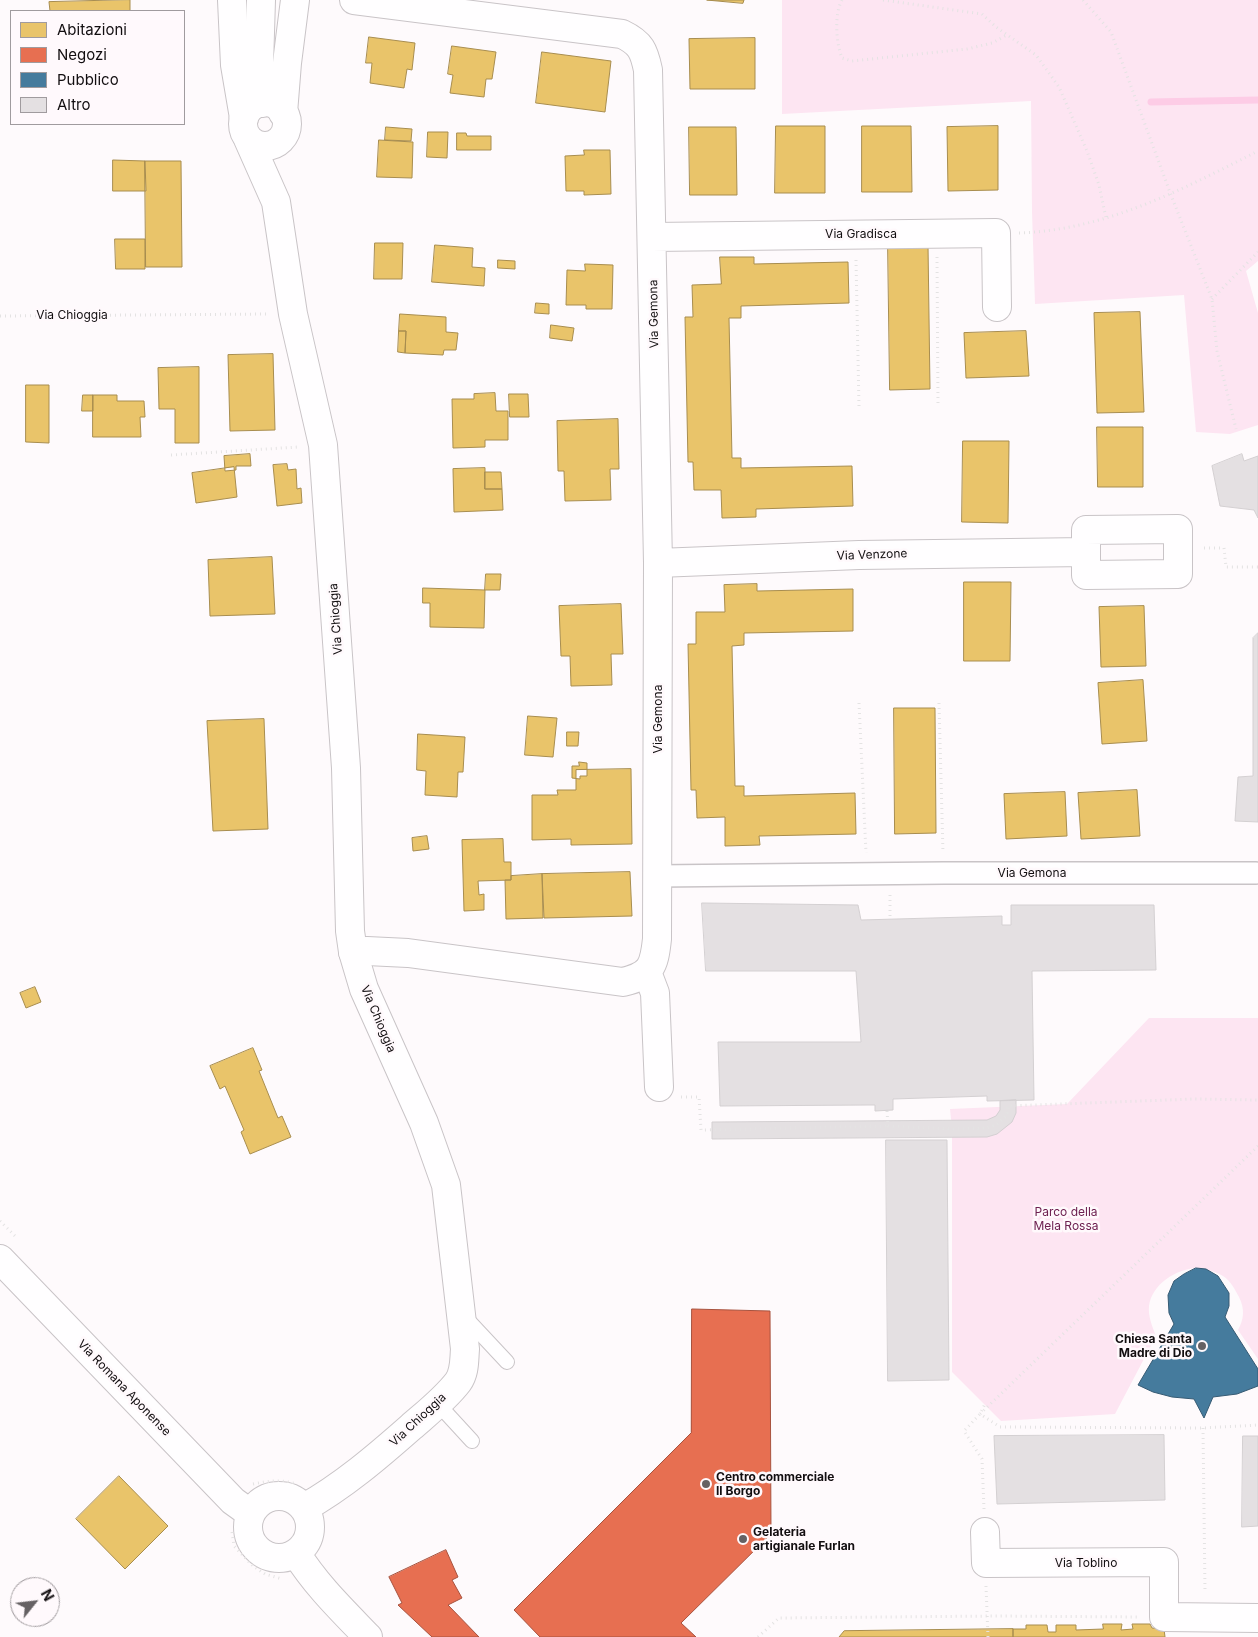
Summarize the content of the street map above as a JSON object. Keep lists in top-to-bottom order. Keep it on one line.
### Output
{"streets":{"street":["Via Gradisca","Via Gemona","Via Chioggia","Via Venzone","Via Romana Aponense","Via Toblino"]},"crossings":[["Via Gradisca","Via Gemona"],["Via Gemona","Via Venzone"],["Via Chioggia","Via Romana Aponense"]],"parks":["Parco della Mela Rossa"],"places":["Chiesa Santa Madre di Dio","Centro commerciale Il Borgo","Gelateria artigianale Furlan"],"legend":["Abitazioni","Negozi","Pubblico","Altro"],"north":"top right"}
